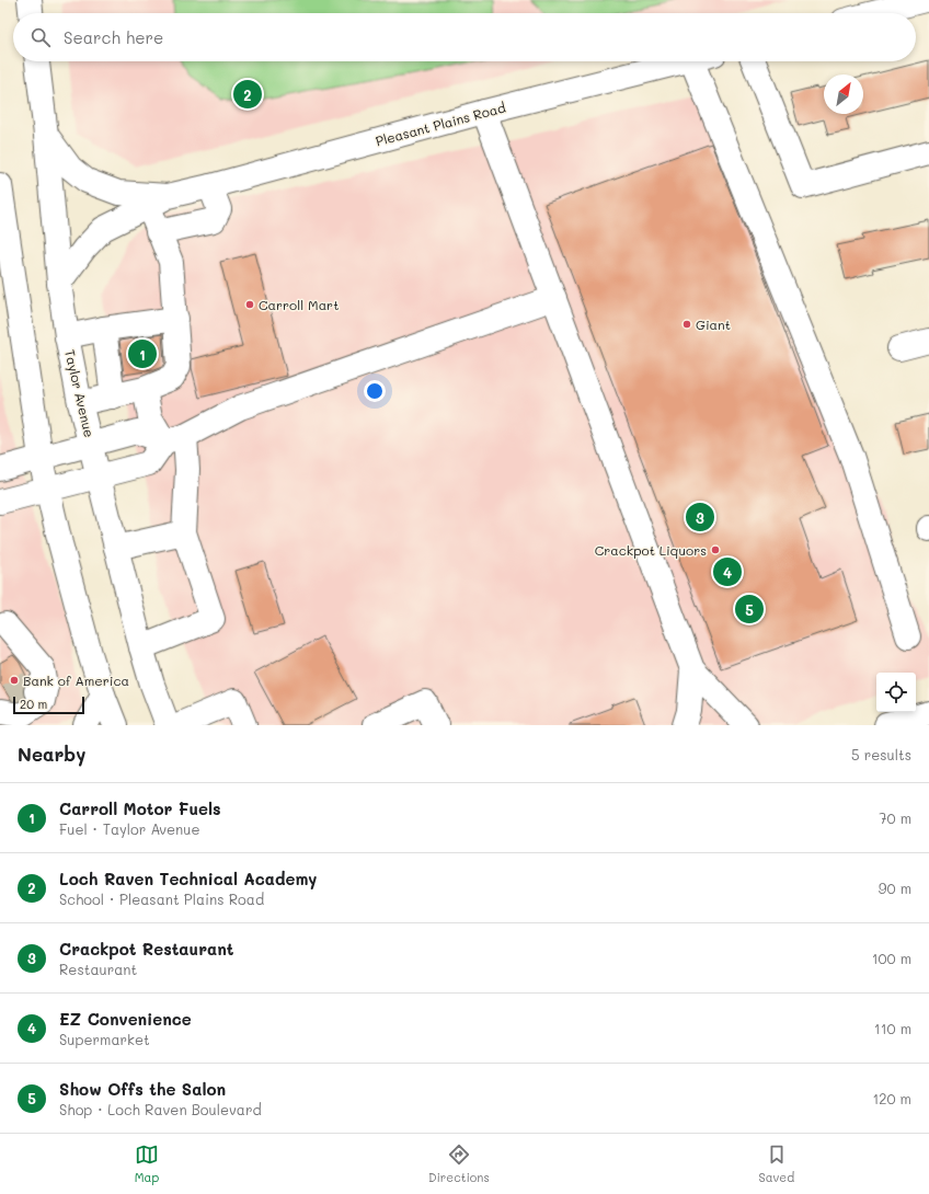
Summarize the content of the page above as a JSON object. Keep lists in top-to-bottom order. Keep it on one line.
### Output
{"streets":{"main road":["Pleasant Plains Road","Taylor Avenue"]},"crossings":[["Pleasant Plains Road","Taylor Avenue"]],"places":["Carroll Mart","Giant","Crackpot Liquors","Bank of America"],"scale_bar":"20 m","north":"top right","page":{"search":"Search here","pins":["2","1","3","4","5"],"scale":"20 m","heading":["Nearby","5 results"],"list":[{"mark":"1","name":"Carroll Motor Fuels","note":"Fuel · Taylor Avenue","value":"70 m"},{"mark":"2","name":"Loch Raven Technical Academy","note":"School · Pleasant Plains Road","value":"90 m"},{"mark":"3","name":"Crackpot Restaurant","note":"Restaurant","value":"100 m"},{"mark":"4","name":"EZ Convenience","note":"Supermarket","value":"110 m"},{"mark":"5","name":"Show Offs the Salon","note":"Shop · Loch Raven Boulevard","value":"120 m"}],"nav":["Map","Directions","Saved"]}}
